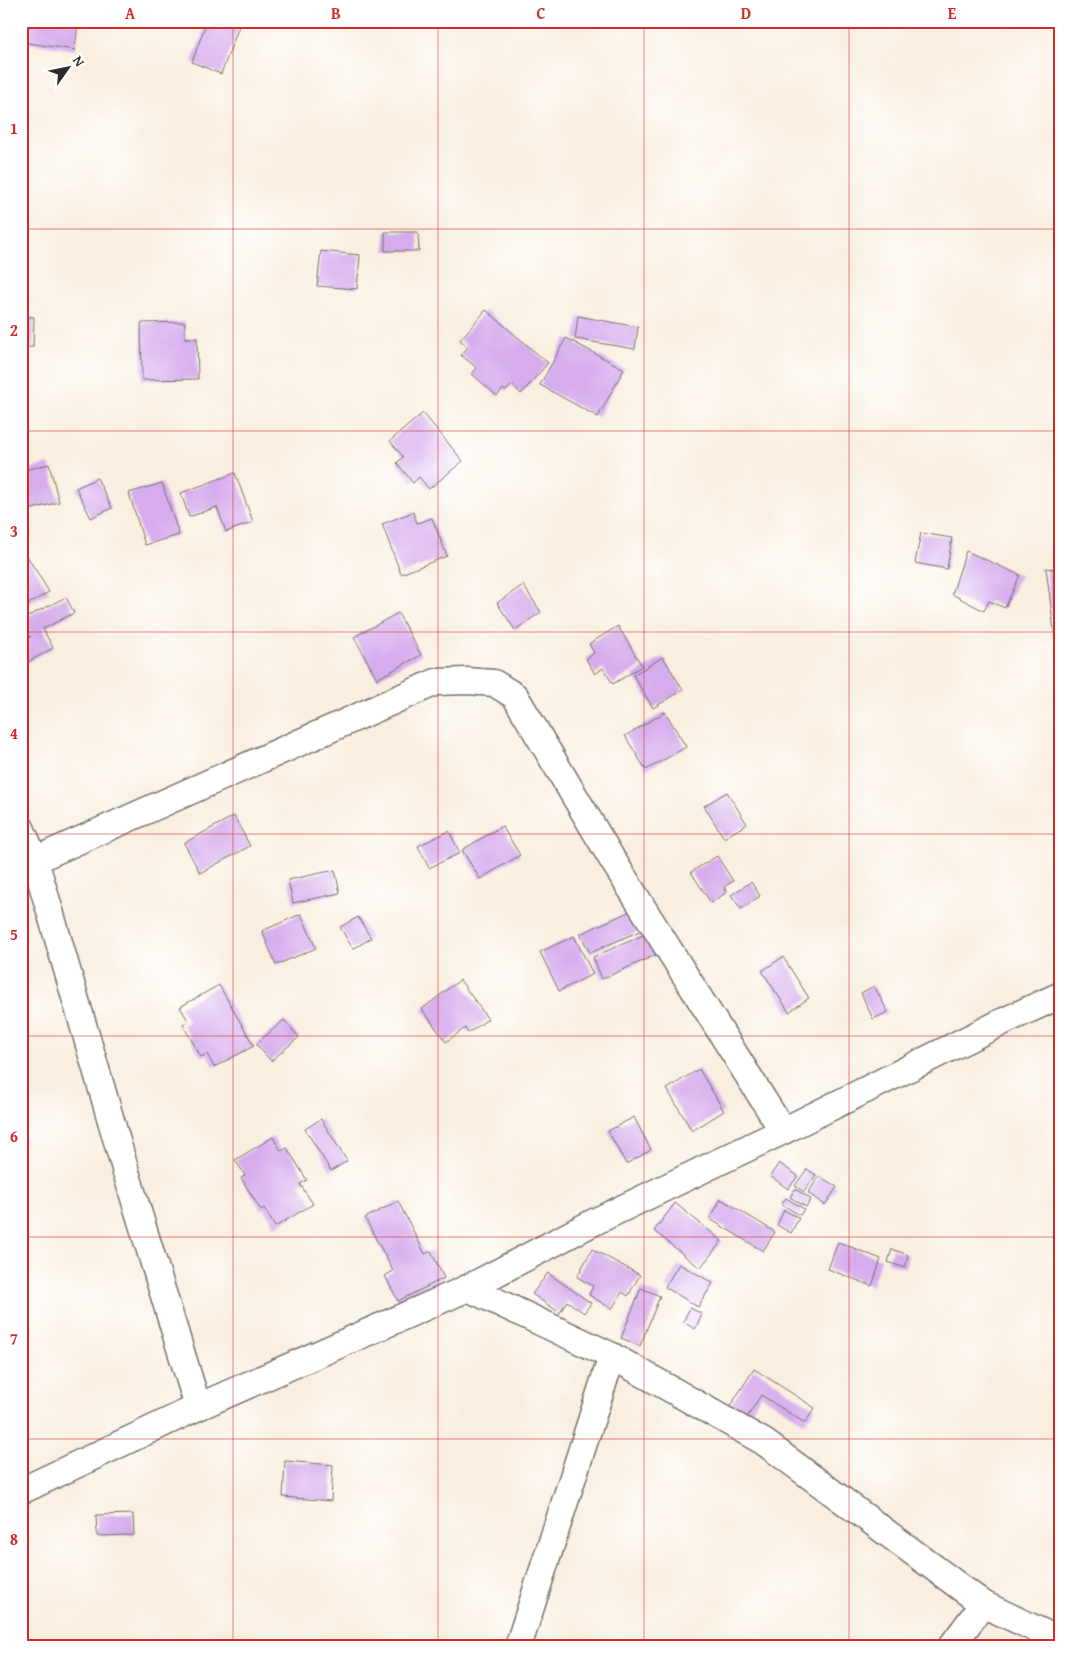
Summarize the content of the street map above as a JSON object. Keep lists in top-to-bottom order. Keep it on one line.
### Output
{"north":"top right","grid":{"columns":["A","B","C","D","E"],"rows":["1","2","3","4","5","6","7","8"]}}
